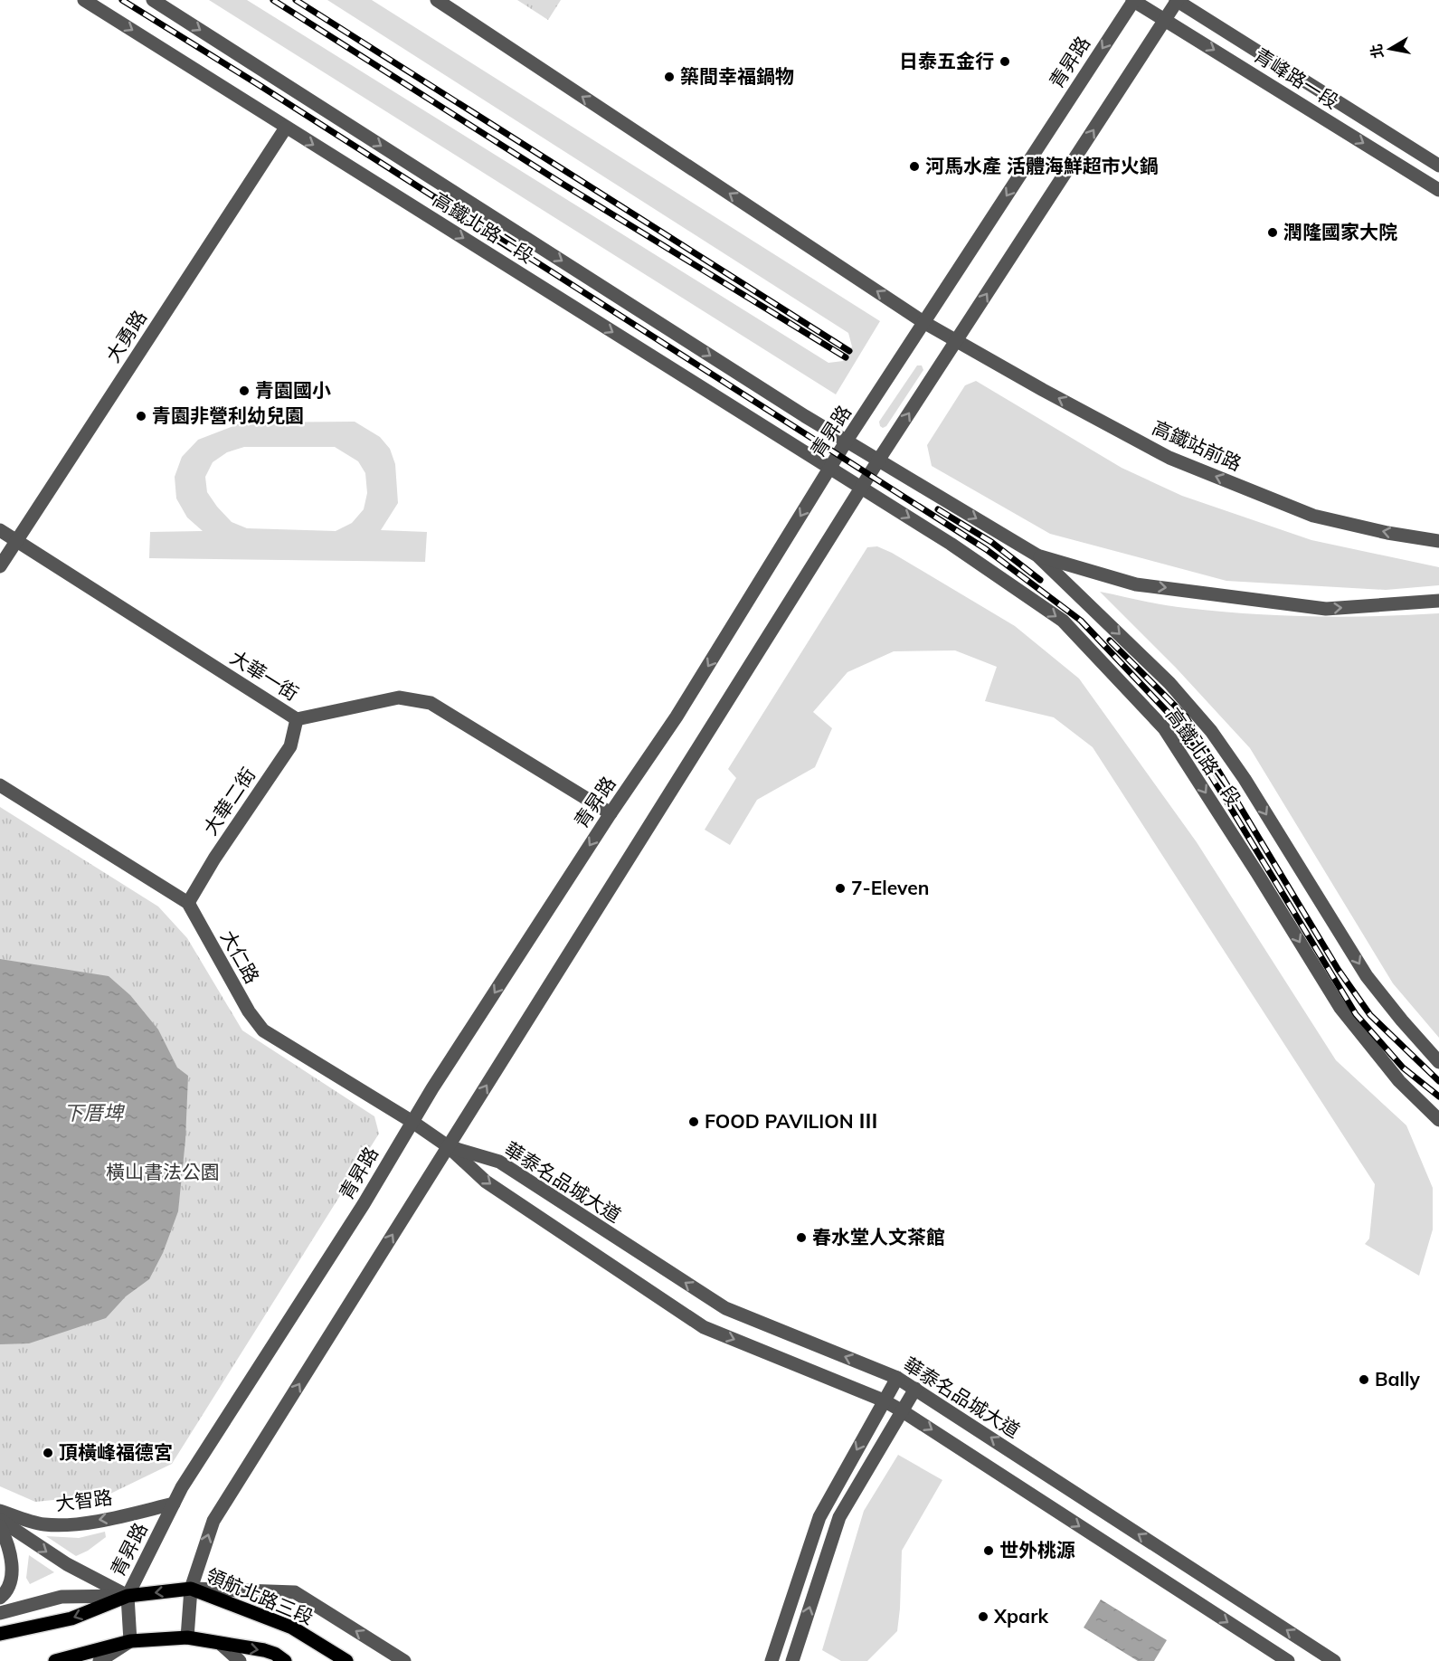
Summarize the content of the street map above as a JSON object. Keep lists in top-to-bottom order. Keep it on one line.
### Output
{"streets":{"main road":["領航北路三段"],"street":["青昇路","青峰路一段","高鐵北路二段","大勇路","高鐵站前路","大華一街","高鐵北路一段","大華二街","大仁路","華泰名品城大道","大智路"]},"crossings":[["青昇路","青峰路一段"],["青昇路","高鐵北路二段"],["青昇路","大華一街"],["青昇路","大仁路"],["青昇路","大智路"],["高鐵北路二段","大勇路"],["高鐵北路二段","高鐵北路一段"],["大勇路","大華一街"],["大華一街","大華二街"],["大華二街","大仁路"],["大仁路","華泰名品城大道"]],"one_way":["高鐵北路二段","高鐵北路一段"],"water":["下厝埤"],"parks":["橫山書法公園"],"places":["日泰五金行","築間幸福鍋物","河馬水產 活體海鮮超市火鍋","潤隆國家大院","青園國小","青園非營利幼兒園","7-Eleven","FOOD PAVILION Ⅲ","春水堂人文茶館","Bally","頂橫峰福德宮","世外桃源","Xpark"],"north":"left"}
